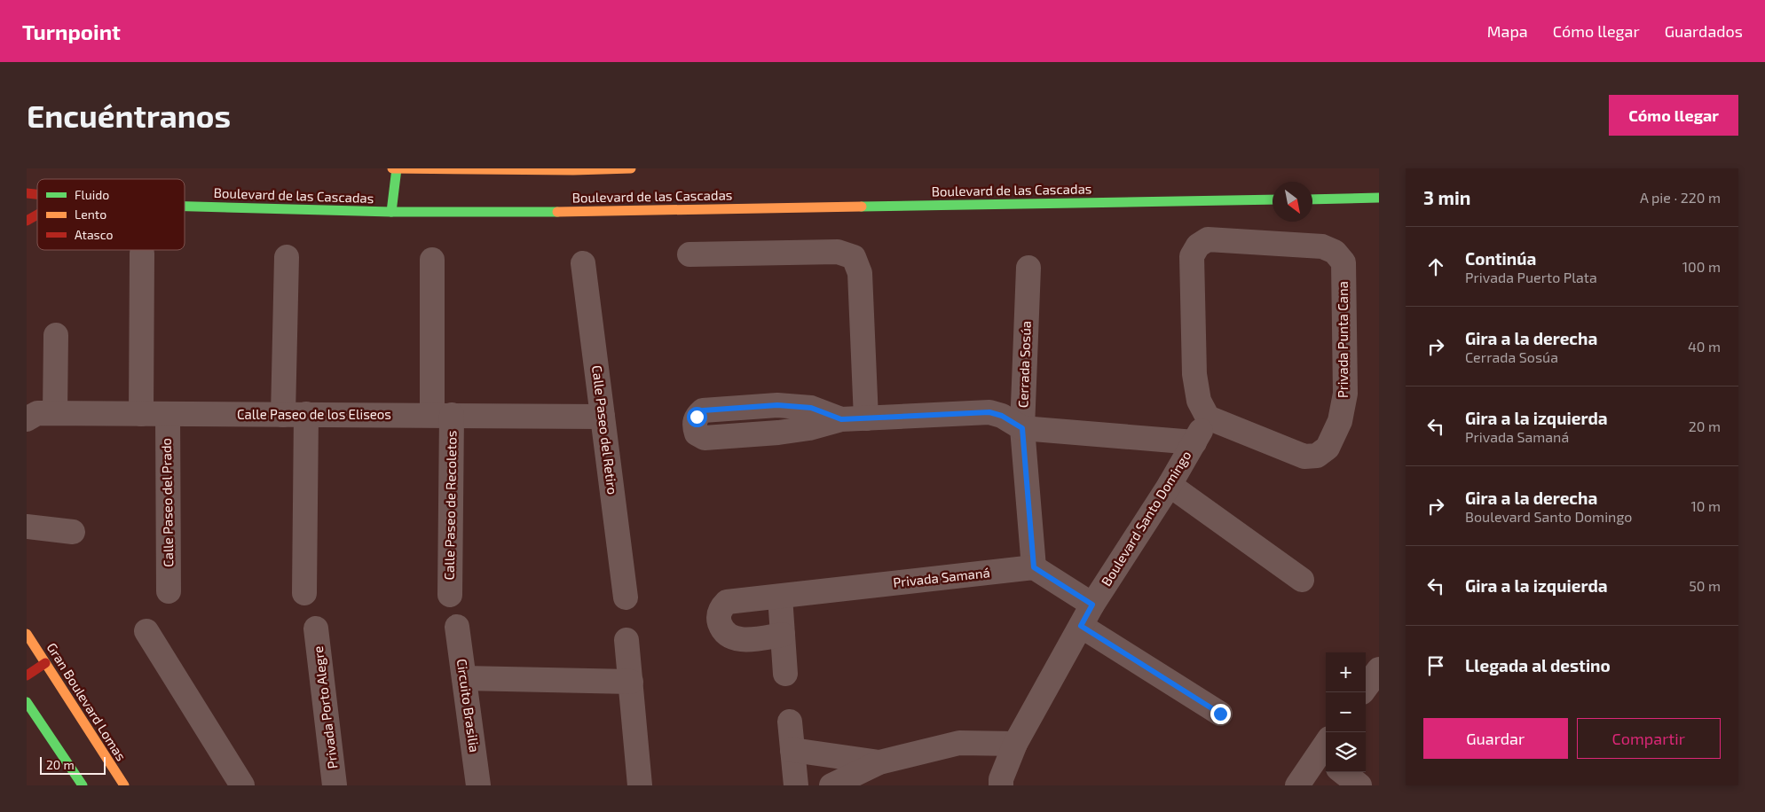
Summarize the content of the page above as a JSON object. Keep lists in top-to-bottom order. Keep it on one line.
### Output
{"streets":{"main road":["Boulevard de las Cascadas","Gran Boulevard Lomas"],"street":["Privada Punta Cana","Cerrada Sosúa","Calle Paseo de los Eliseos","Calle Paseo del Retiro","Calle Paseo del Prado","Calle Paseo de Recoletos","Boulevard Santo Domingo","Privada Samaná","Circuito Brasilia","Privada Porto Alegre"]},"crossings":[["Privada Punta Cana","Boulevard Santo Domingo"],["Cerrada Sosúa","Privada Samaná"],["Calle Paseo de los Eliseos","Calle Paseo del Retiro"],["Calle Paseo de los Eliseos","Calle Paseo del Prado"],["Calle Paseo de los Eliseos","Calle Paseo de Recoletos"]],"legend":["Fluido","Lento","Atasco"],"scale_bar":"20 m","north":"bottom right","page":{"header":"Turnpoint","nav":["Mapa","Cómo llegar","Guardados"],"buttons":["Cómo llegar",["Guardar","Compartir"]],"title":"Encuéntranos","heading":["3 min","A pie · 220 m"],"list":[["Continúa","Privada Puerto Plata","100 m"],["Gira a la derecha","Cerrada Sosúa","40 m"],["Gira a la izquierda","Privada Samaná","20 m"],["Gira a la derecha","Boulevard Santo Domingo","10 m"],["Gira a la izquierda","50 m"],"Llegada al destino"],"map_buttons":["+","−"],"scale":"20 m"}}
